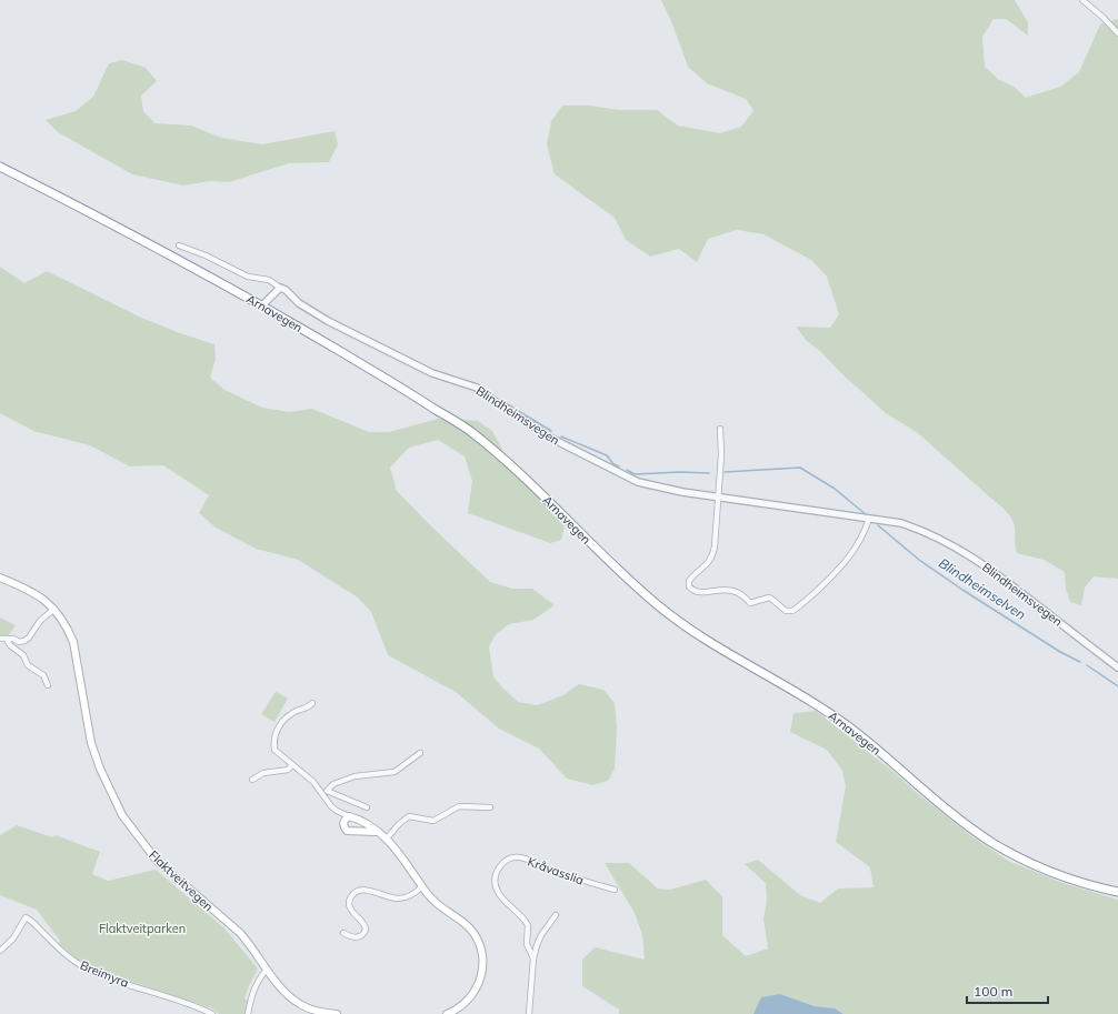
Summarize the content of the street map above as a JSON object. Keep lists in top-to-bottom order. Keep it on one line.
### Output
{"streets":{"highway":["Arnavegen"],"main road":["Flaktveitvegen"],"street":["Blindheimsvegen","Kråvasslia","Breimyra"]},"water":["Blindheimselven"],"parks":["Flaktveitparken"],"scale_bar":"100 m"}
